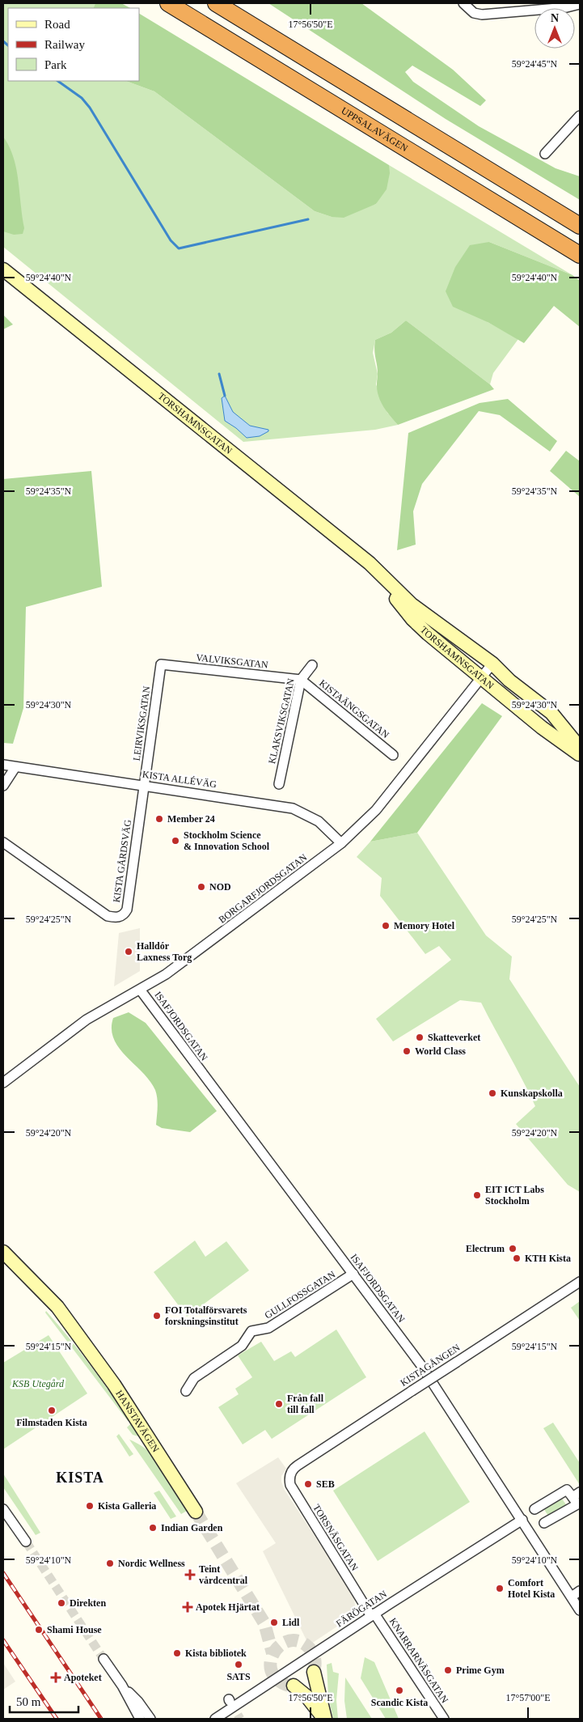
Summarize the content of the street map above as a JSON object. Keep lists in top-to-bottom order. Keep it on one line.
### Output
{"streets":{"highway":["UPPSALAVÄGEN"],"street":["TORSHAMNSGATAN","VALVIKSGATAN","KISTAÄNGSGATAN","KLAKSVIKSGATAN","LEIRVIKSGATAN","KISTA ALLÉVÄG","KISTA GÅRDSVÄG","BORGARFJORDSGATAN","ISAFJORDSGATAN","GULLFOSSGATAN","KISTAGÅNGEN","HANSTAVÄGEN","TORSNÄSGATAN","FÄRÖGATAN","KNARRARNÄSGATAN"]},"crossings":[["TORSHAMNSGATAN","BORGARFJORDSGATAN"],["VALVIKSGATAN","KISTAÄNGSGATAN"],["VALVIKSGATAN","KLAKSVIKSGATAN"],["VALVIKSGATAN","LEIRVIKSGATAN"],["KISTAÄNGSGATAN","KLAKSVIKSGATAN"],["LEIRVIKSGATAN","KISTA ALLÉVÄG"],["LEIRVIKSGATAN","KISTA GÅRDSVÄG"],["KISTA ALLÉVÄG","KISTA GÅRDSVÄG"],["KISTA ALLÉVÄG","BORGARFJORDSGATAN"],["BORGARFJORDSGATAN","ISAFJORDSGATAN"],["ISAFJORDSGATAN","GULLFOSSGATAN"],["ISAFJORDSGATAN","FÄRÖGATAN"],["KISTAGÅNGEN","TORSNÄSGATAN"],["TORSNÄSGATAN","FÄRÖGATAN"],["TORSNÄSGATAN","KNARRARNÄSGATAN"],["FÄRÖGATAN","KNARRARNÄSGATAN"]],"districts":["KISTA"],"parks":["KSB Utegård"],"places":{"other":["Member 24","Stockholm Science & Innovation School","NOD","Memory Hotel","Halldór Laxness Torg","Skatteverket","World Class","Kunskapskolla","EIT ICT Labs Stockholm","Electrum","KTH Kista","FOI Totalförsvarets forskningsinstitut","Från fall till fall","Filmstaden Kista","SEB","Kista Galleria","Indian Garden","Nordic Wellness","Comfort Hotel Kista","Direkten","Lidl","Shami House","Kista bibliotek","SATS","Prime Gym","Scandic Kista"],"health":["Teint vårdcentral","Apotek Hjärtat","Apoteket"]},"legend":["Road","Railway","Park"],"scale_bar":"50 m","north":"top","coordinates":["17°56'50\"E","59°24'45\"N","59°24'40\"N","59°24'35\"N","59°24'30\"N","59°24'25\"N","59°24'20\"N","59°24'15\"N","59°24'10\"N","17°57'00\"E"]}
